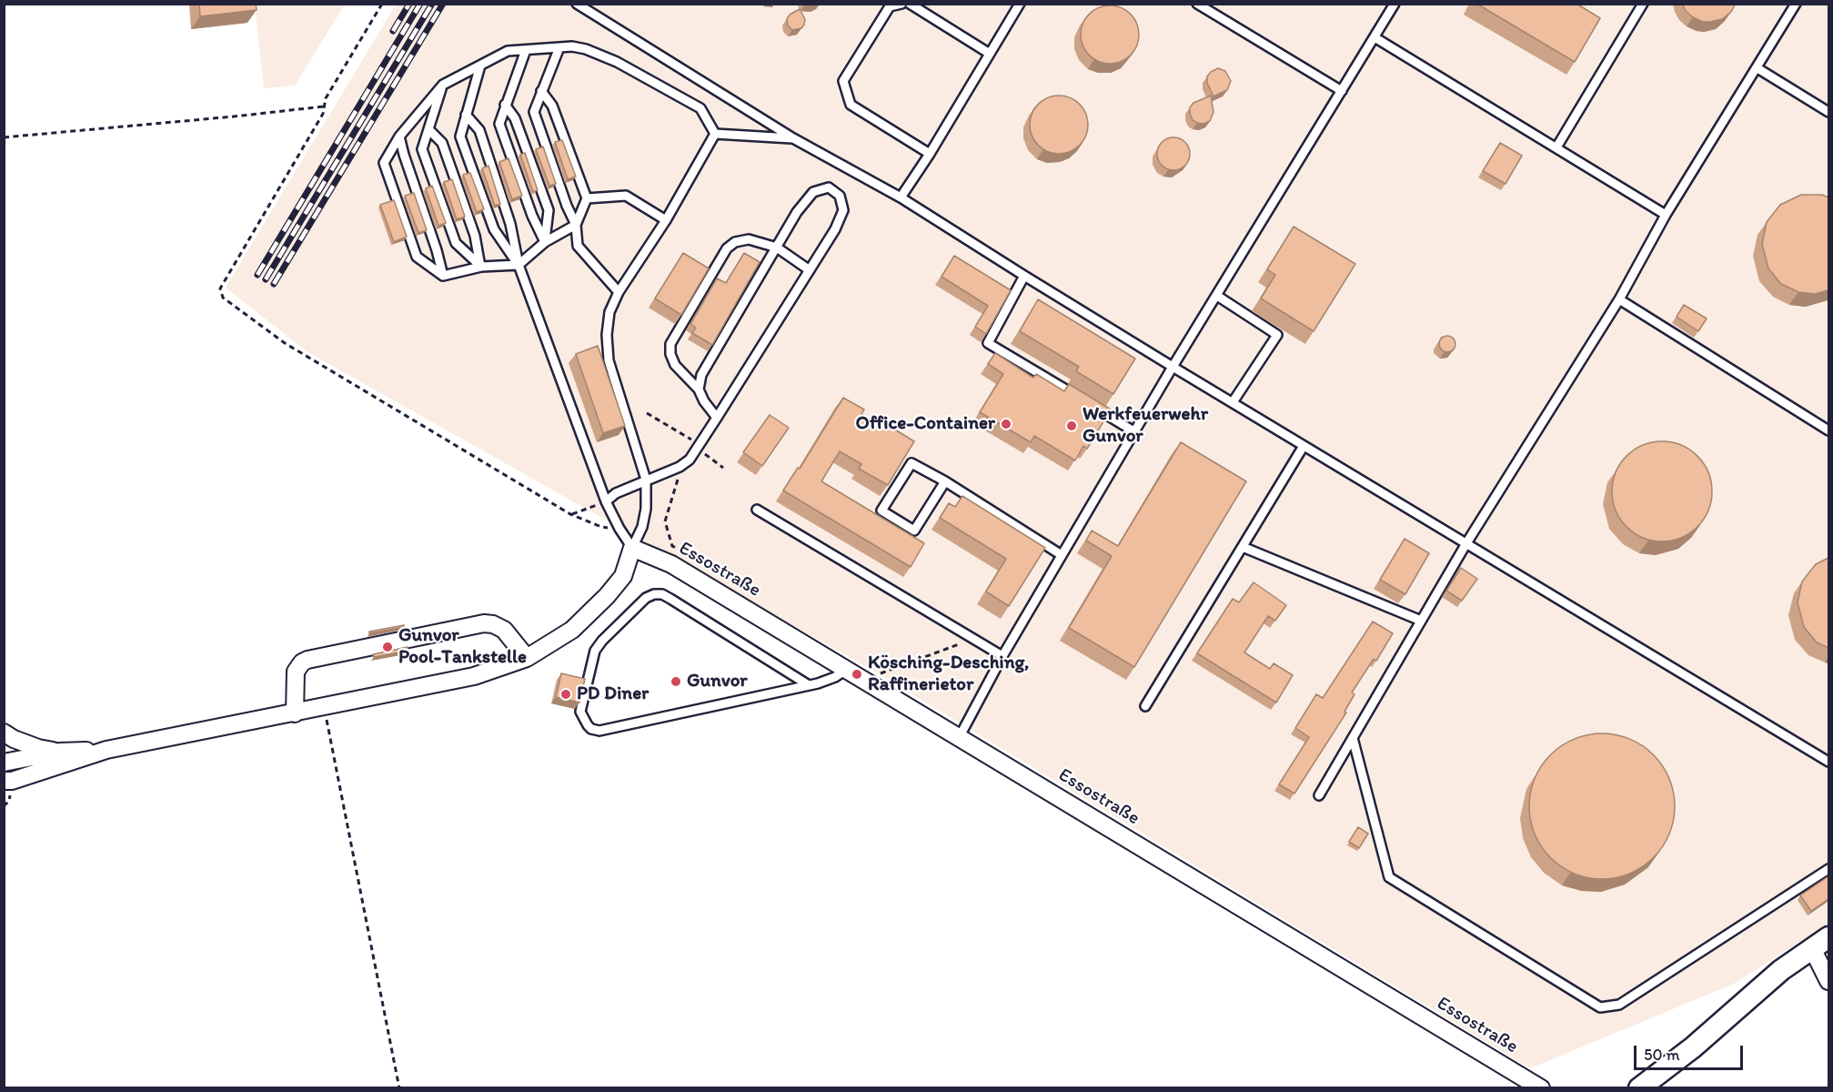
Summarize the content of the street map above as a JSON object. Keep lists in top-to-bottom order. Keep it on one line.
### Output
{"streets":{"street":["Essostraße"]},"places":["Office-Container","Werkfeuerwehr Gunvor","Gunvor Pool-Tankstelle","Kösching-Desching, Raffinerietor","Gunvor","PD Diner"],"scale_bar":"50 m"}
